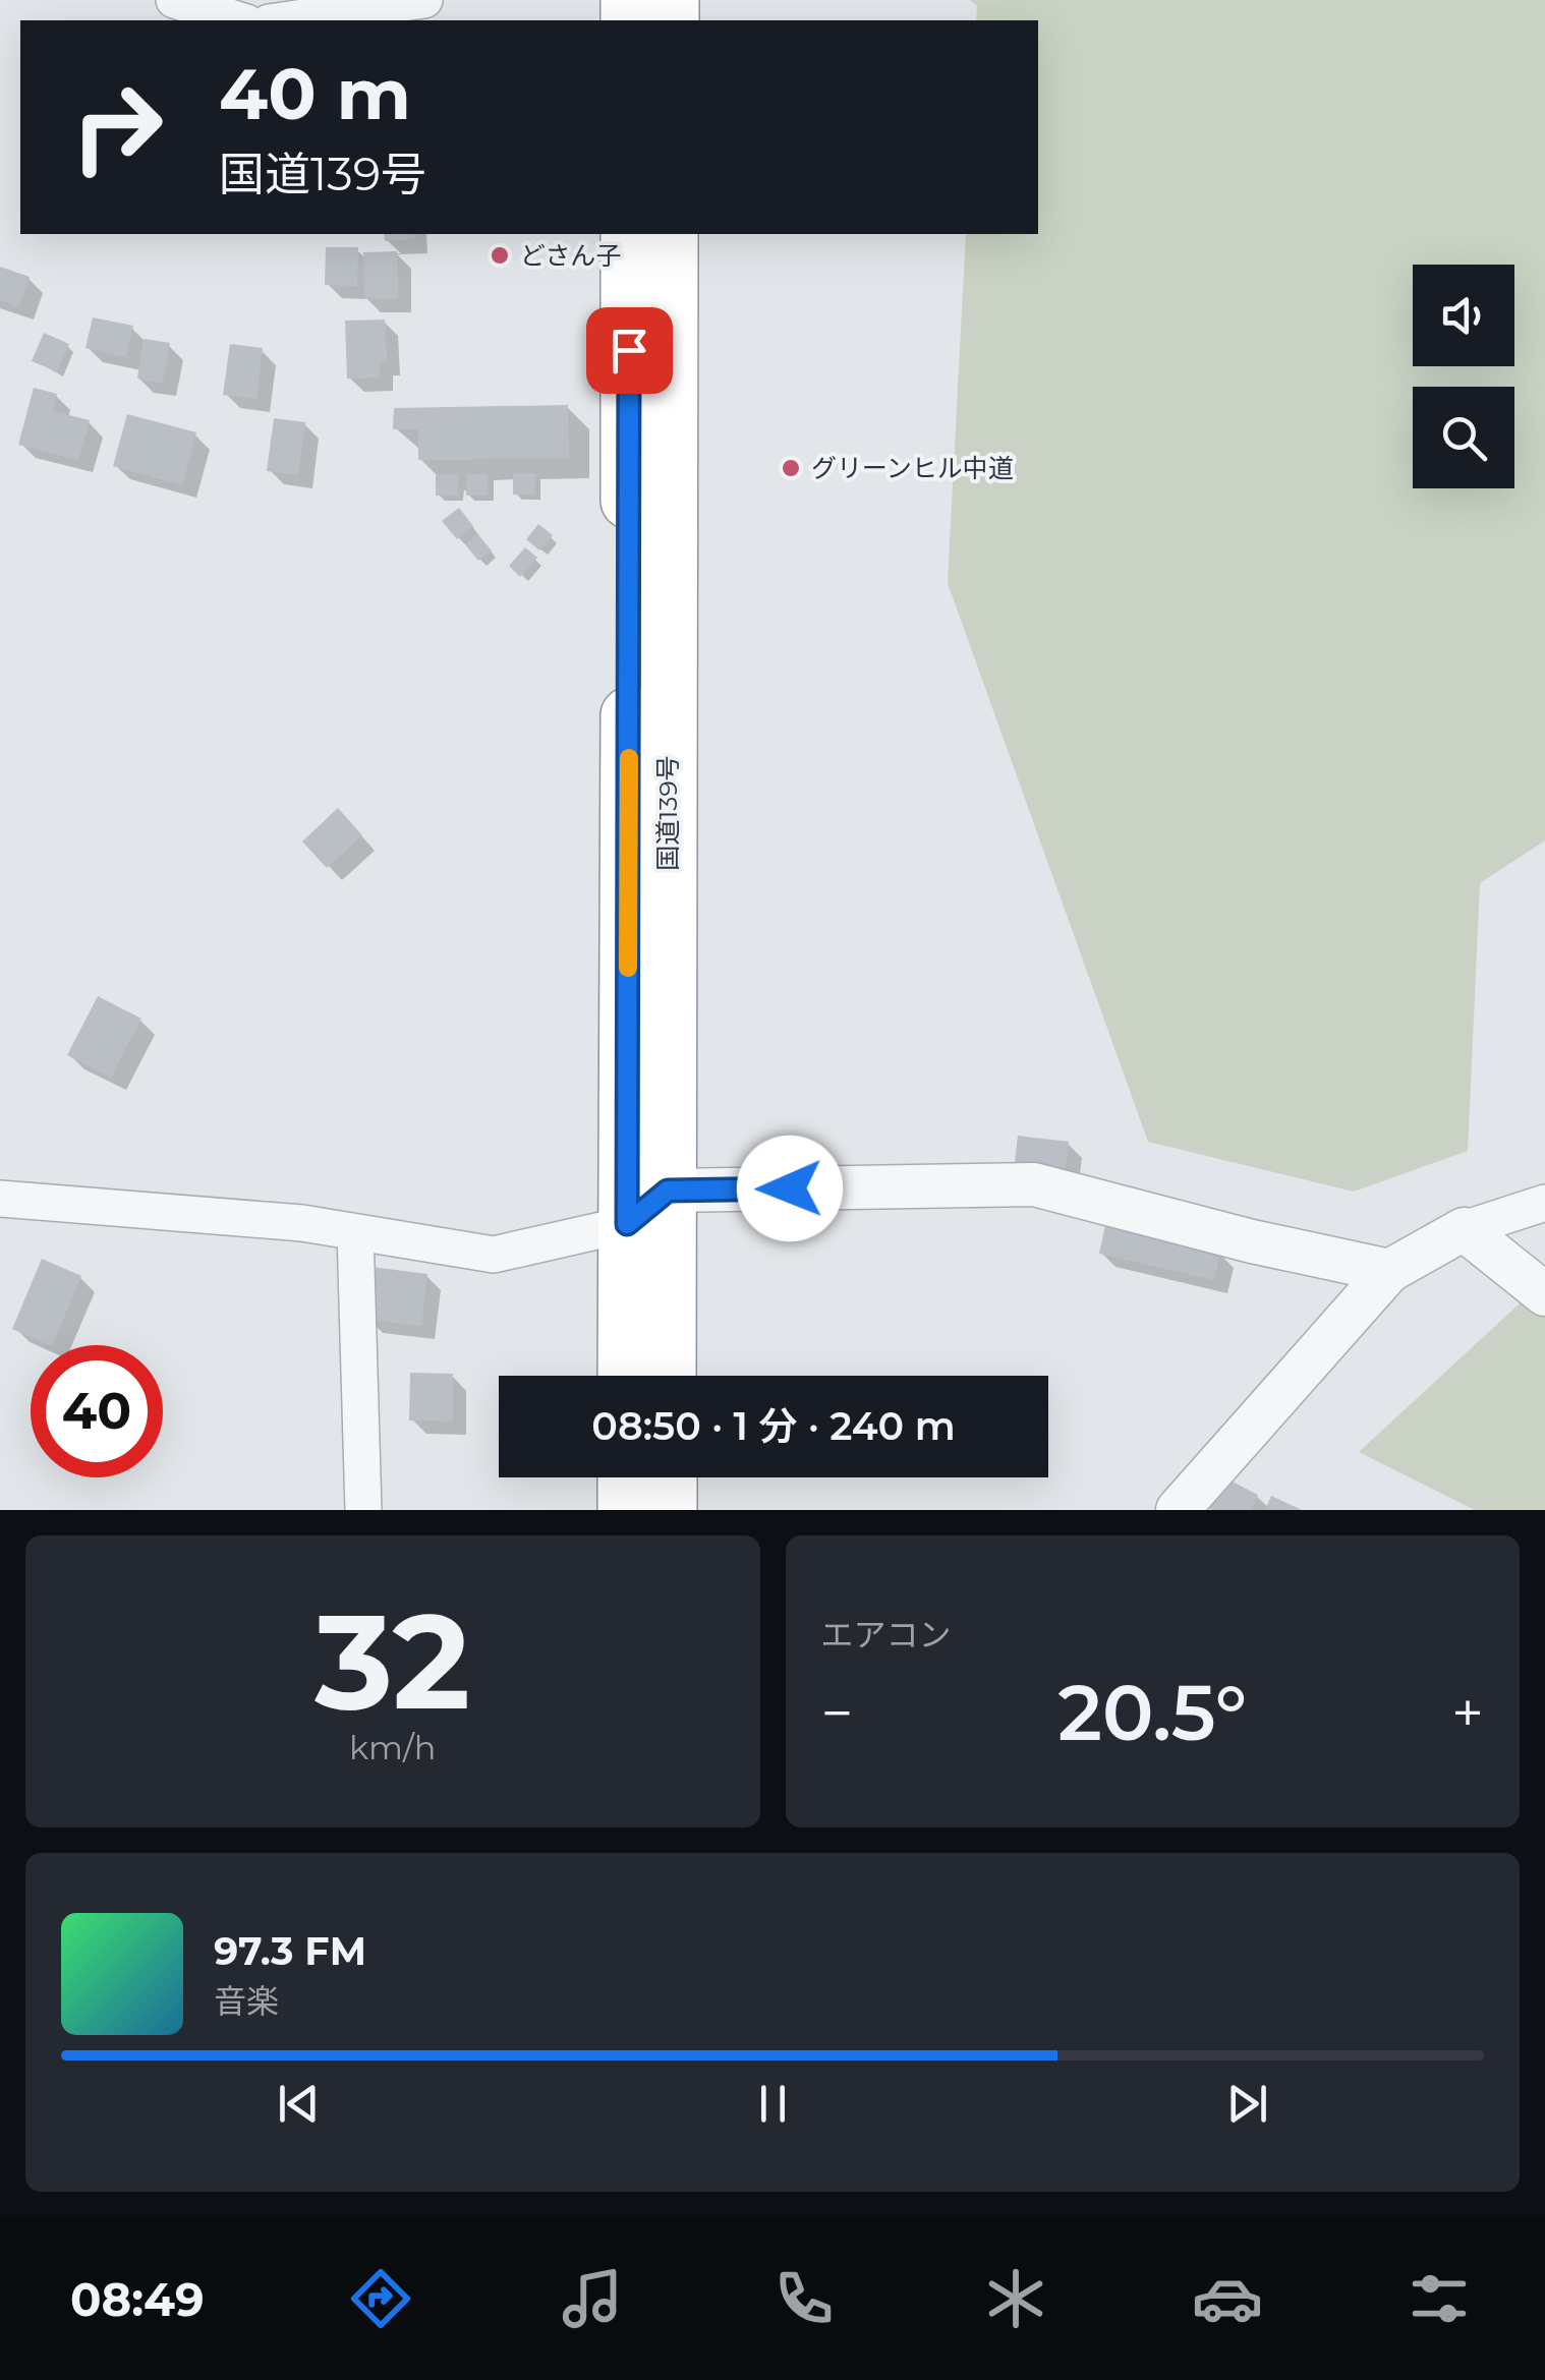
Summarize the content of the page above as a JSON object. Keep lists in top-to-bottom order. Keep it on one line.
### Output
{"streets":{"highway":["国道139号"]},"places":["どさん子","グリーンヒル中道"],"page":{"turn":["40 m","国道139号"],"limit":"40","trip":"08:50 · 1 分 · 240 m","tile":[["32","km/h"],"エアコン"],"heat":["−","20.5°","+"],"song":["97.3 FM","音楽"],"tabs":"08:49"}}
